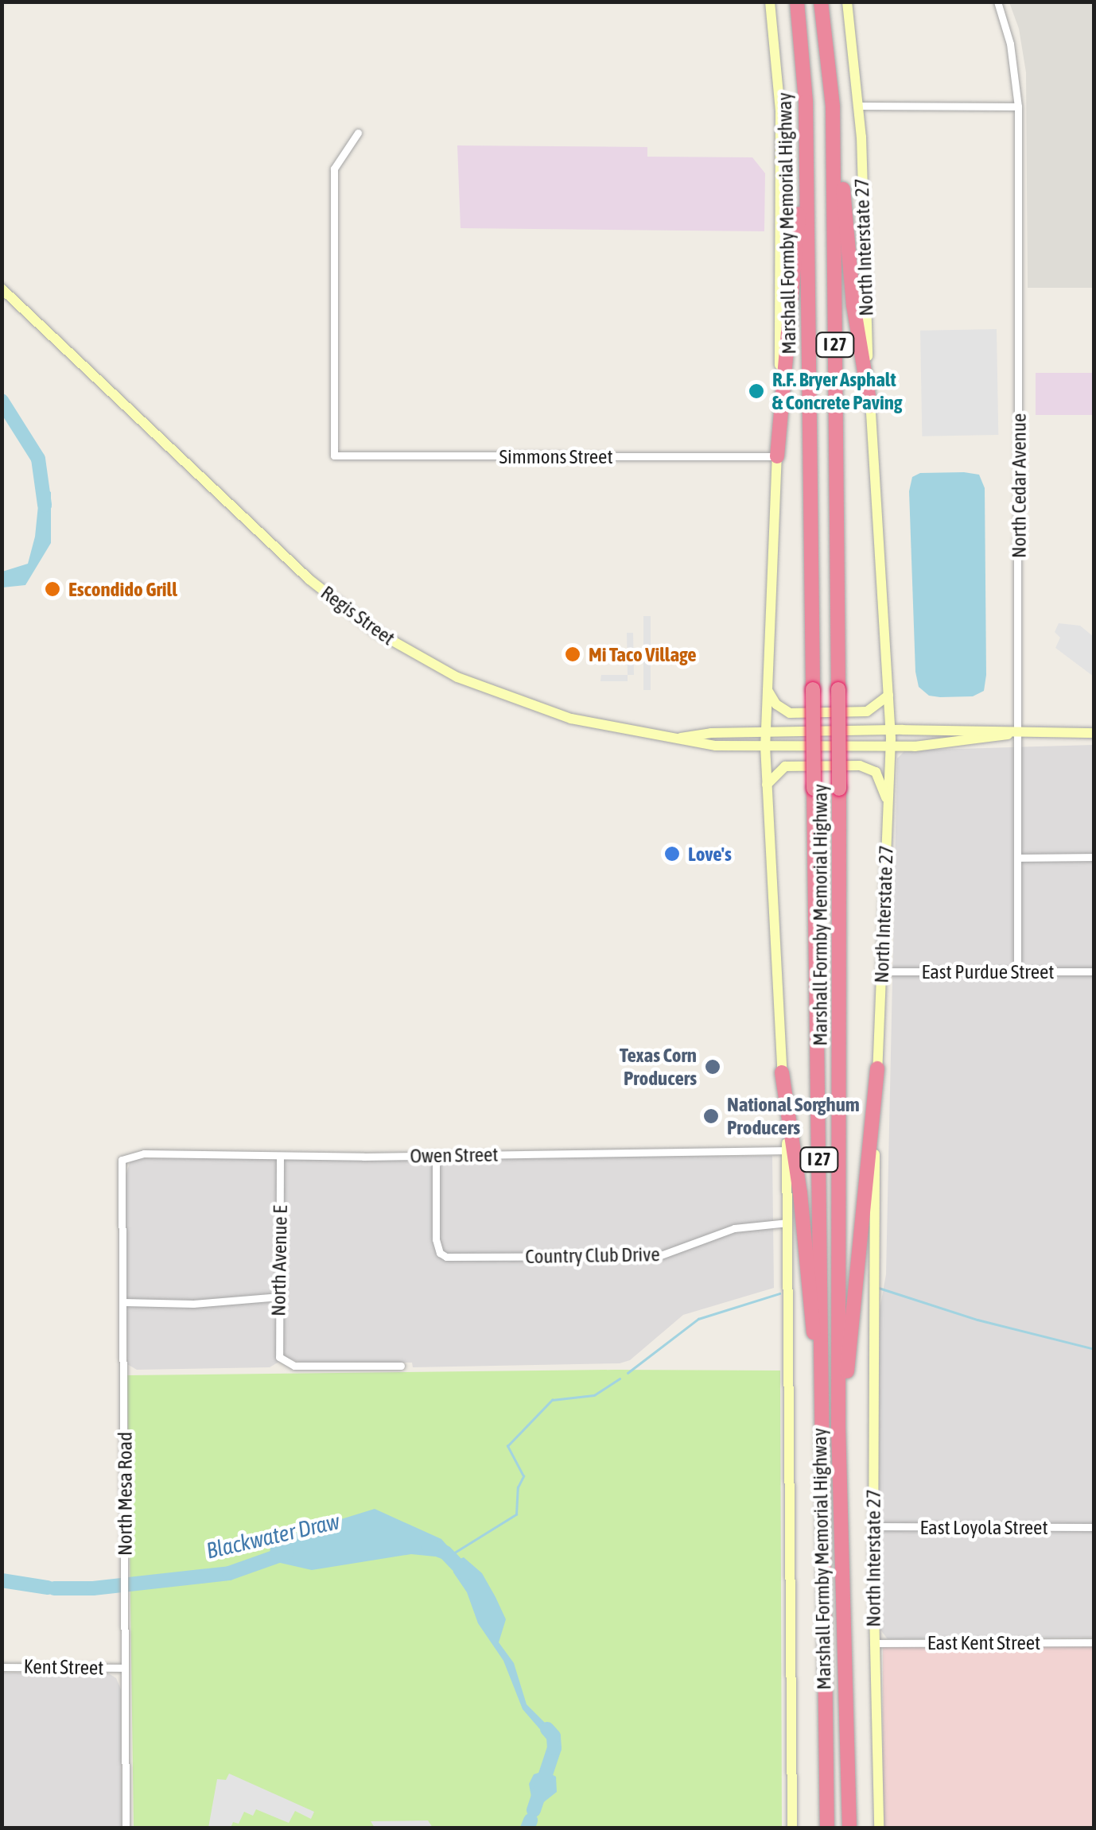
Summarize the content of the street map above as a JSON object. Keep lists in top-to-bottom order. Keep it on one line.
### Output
{"streets":{"highway":["Marshall Formby Memorial Highway","I 27"],"main road":["North Interstate 27","Regis Street"],"street":["Simmons Street","North Cedar Avenue","East Purdue Street","Owen Street","Country Club Drive","North Avenue E","North Mesa Road","East Loyola Street","East Kent Street","Kent Street"]},"crossings":[["North Interstate 27","Regis Street"],["North Interstate 27","East Purdue Street"],["North Interstate 27","East Loyola Street"],["North Interstate 27","East Kent Street"],["North Cedar Avenue","East Purdue Street"],["Owen Street","Country Club Drive"],["Owen Street","North Avenue E"],["Owen Street","North Mesa Road"],["North Mesa Road","Kent Street"]],"water":["Blackwater Draw"],"places":["R.F. Bryer Asphalt & Concrete Paving","Escondido Grill","Mi Taco Village","Love's","Texas Corn Producers","National Sorghum Producers"]}
